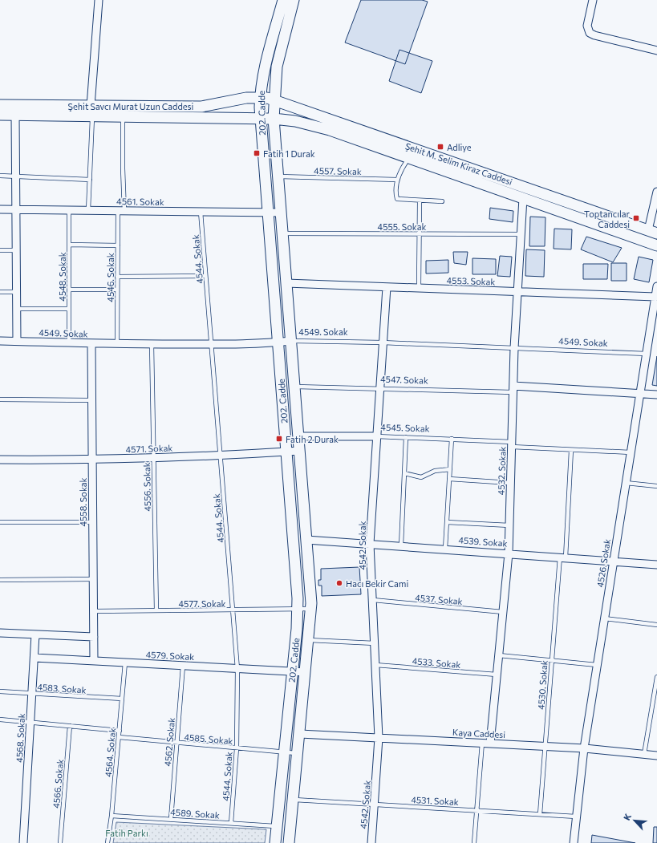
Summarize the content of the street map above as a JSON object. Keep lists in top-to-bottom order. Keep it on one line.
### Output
{"streets":{"main road":["Şehit Savcı Murat Uzun Caddesi","202. Cadde","Şehit M. Selim Kiraz Caddesi"],"street":["4561. Sokak","4553. Sokak","4549. Sokak","4547. Sokak","4545. Sokak","4571. Sokak","4532. Sokak","4558. Sokak","4539. Sokak","4542. Sokak","4526. Sokak","4579. Sokak","Kaya Caddesi","4568. Sokak"],"lane":["4557. Sokak","4555. Sokak","4544. Sokak","4548. Sokak","4546. Sokak","4556. Sokak","4537. Sokak","4577. Sokak","4533. Sokak","4530. Sokak","4583. Sokak","4585. Sokak","4562. Sokak","4564. Sokak","4566. Sokak","4531. Sokak","4589. Sokak"]},"crossings":[["Şehit Savcı Murat Uzun Caddesi","202. Cadde"],["Şehit Savcı Murat Uzun Caddesi","Şehit M. Selim Kiraz Caddesi"],["Şehit Savcı Murat Uzun Caddesi","4546. Sokak"],["202. Cadde","Şehit M. Selim Kiraz Caddesi"],["202. Cadde","4557. Sokak"],["202. Cadde","4561. Sokak"],["202. Cadde","4555. Sokak"],["202. Cadde","4553. Sokak"],["202. Cadde","4549. Sokak"],["202. Cadde","4547. Sokak"],["202. Cadde","4545. Sokak"],["202. Cadde","4571. Sokak"],["202. Cadde","4539. Sokak"],["202. Cadde","4577. Sokak"],["202. Cadde","4579. Sokak"],["202. Cadde","Kaya Caddesi"],["202. Cadde","4585. Sokak"],["202. Cadde","4531. Sokak"],["202. Cadde","4589. Sokak"],["Şehit M. Selim Kiraz Caddesi","4532. Sokak"],["4561. Sokak","4544. Sokak"],["4561. Sokak","4548. Sokak"],["4561. Sokak","4546. Sokak"],["4555. Sokak","4532. Sokak"],["4544. Sokak","4549. Sokak"],["4544. Sokak","4571. Sokak"],["4544. Sokak","4577. Sokak"],["4544. Sokak","4579. Sokak"],["4544. Sokak","4585. Sokak"],["4544. Sokak","4589. Sokak"],["4548. Sokak","4549. Sokak"],["4546. Sokak","4549. Sokak"],["4553. Sokak","4532. Sokak"],["4553. Sokak","4542. Sokak"],["4553. Sokak","4526. Sokak"],["4549. Sokak","4532. Sokak"],["4549. Sokak","4556. Sokak"],["4549. Sokak","4558. Sokak"],["4549. Sokak","4542. Sokak"],["4549. Sokak","4526. Sokak"],["4547. Sokak","4532. Sokak"],["4547. Sokak","4542. Sokak"],["4547. Sokak","4526. Sokak"],["4545. Sokak","4532. Sokak"],["4545. Sokak","4542. Sokak"],["4545. Sokak","4526. Sokak"],["4545. Sokak","4530. Sokak"],["4571. Sokak","4556. Sokak"],["4571. Sokak","4558. Sokak"],["4532. Sokak","4539. Sokak"],["4532. Sokak","4537. Sokak"],["4532. Sokak","4533. Sokak"],["4532. Sokak","Kaya Caddesi"],["4556. Sokak","4577. Sokak"],["4558. Sokak","4577. Sokak"],["4558. Sokak","4579. Sokak"],["4539. Sokak","4542. Sokak"],["4539. Sokak","4526. Sokak"],["4539. Sokak","4530. Sokak"],["4542. Sokak","4537. Sokak"],["4542. Sokak","4533. Sokak"],["4542. Sokak","Kaya Caddesi"],["4542. Sokak","4531. Sokak"],["4526. Sokak","Kaya Caddesi"],["4526. Sokak","4531. Sokak"],["4579. Sokak","4568. Sokak"],["4579. Sokak","4562. Sokak"],["4579. Sokak","4564. Sokak"],["4530. Sokak","Kaya Caddesi"],["4530. Sokak","4531. Sokak"],["4583. Sokak","4568. Sokak"],["4583. Sokak","4564. Sokak"],["4585. Sokak","4562. Sokak"],["4585. Sokak","4564. Sokak"],["4562. Sokak","4589. Sokak"],["4564. Sokak","4589. Sokak"]],"parks":["Fatih Parkı"],"places":{"transit":["Adliye","Fatih 1 Durak","Toptancılar Caddesi","Fatih 2 Durak"],"other":["Hacı Bekir Cami"]},"north":"top left"}
